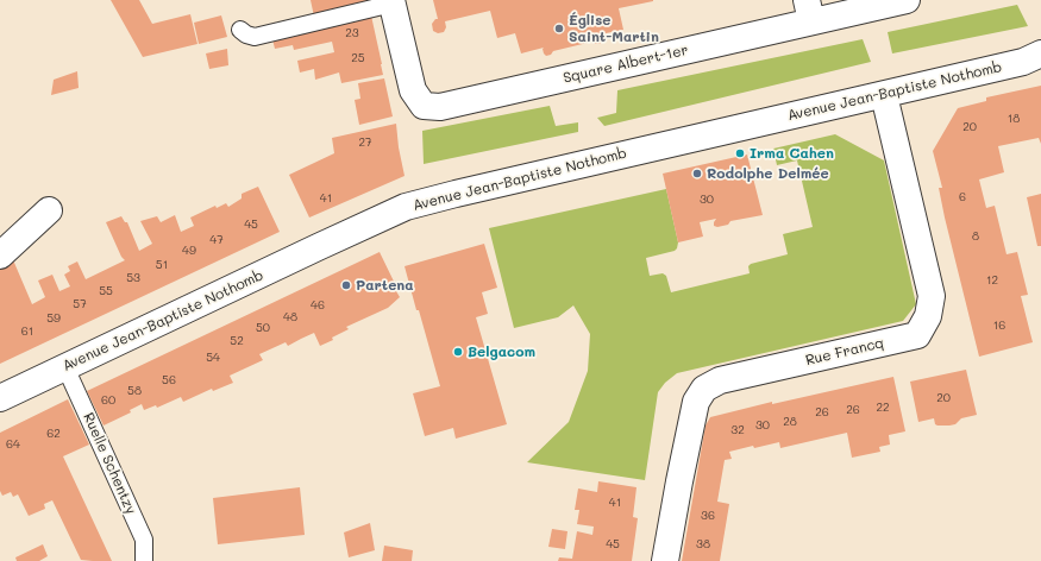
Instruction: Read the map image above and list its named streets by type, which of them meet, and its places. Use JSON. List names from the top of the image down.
{
  "streets": {
    "street": ["Square Albert-1er", "Avenue Jean-Baptiste Nothomb", "Rue Francq"],
    "lane": ["Ruelle Schentzy"]
  },
  "crossings": [
    ["Avenue Jean-Baptiste Nothomb", "Rue Francq"],
    ["Avenue Jean-Baptiste Nothomb", "Ruelle Schentzy"]
  ],
  "places": [
    "Église Saint-Martin",
    "Irma Cahen",
    "Rodolphe Delmée",
    "Partena",
    "Belgacom"
  ],
  "house_numbers": [
    "23",
    "25",
    "18",
    "20",
    "27",
    "6",
    "41",
    "30",
    "45",
    "8",
    "47",
    "49",
    "51",
    "53",
    "12",
    "55",
    "57",
    "46",
    "48",
    "59",
    "16",
    "50",
    "61",
    "52",
    "54",
    "56",
    "58",
    "20",
    "60",
    "22",
    "26",
    "26",
    "28",
    "30",
    "32",
    "62",
    "64",
    "41",
    "36",
    "45",
    "38"
  ]
}
